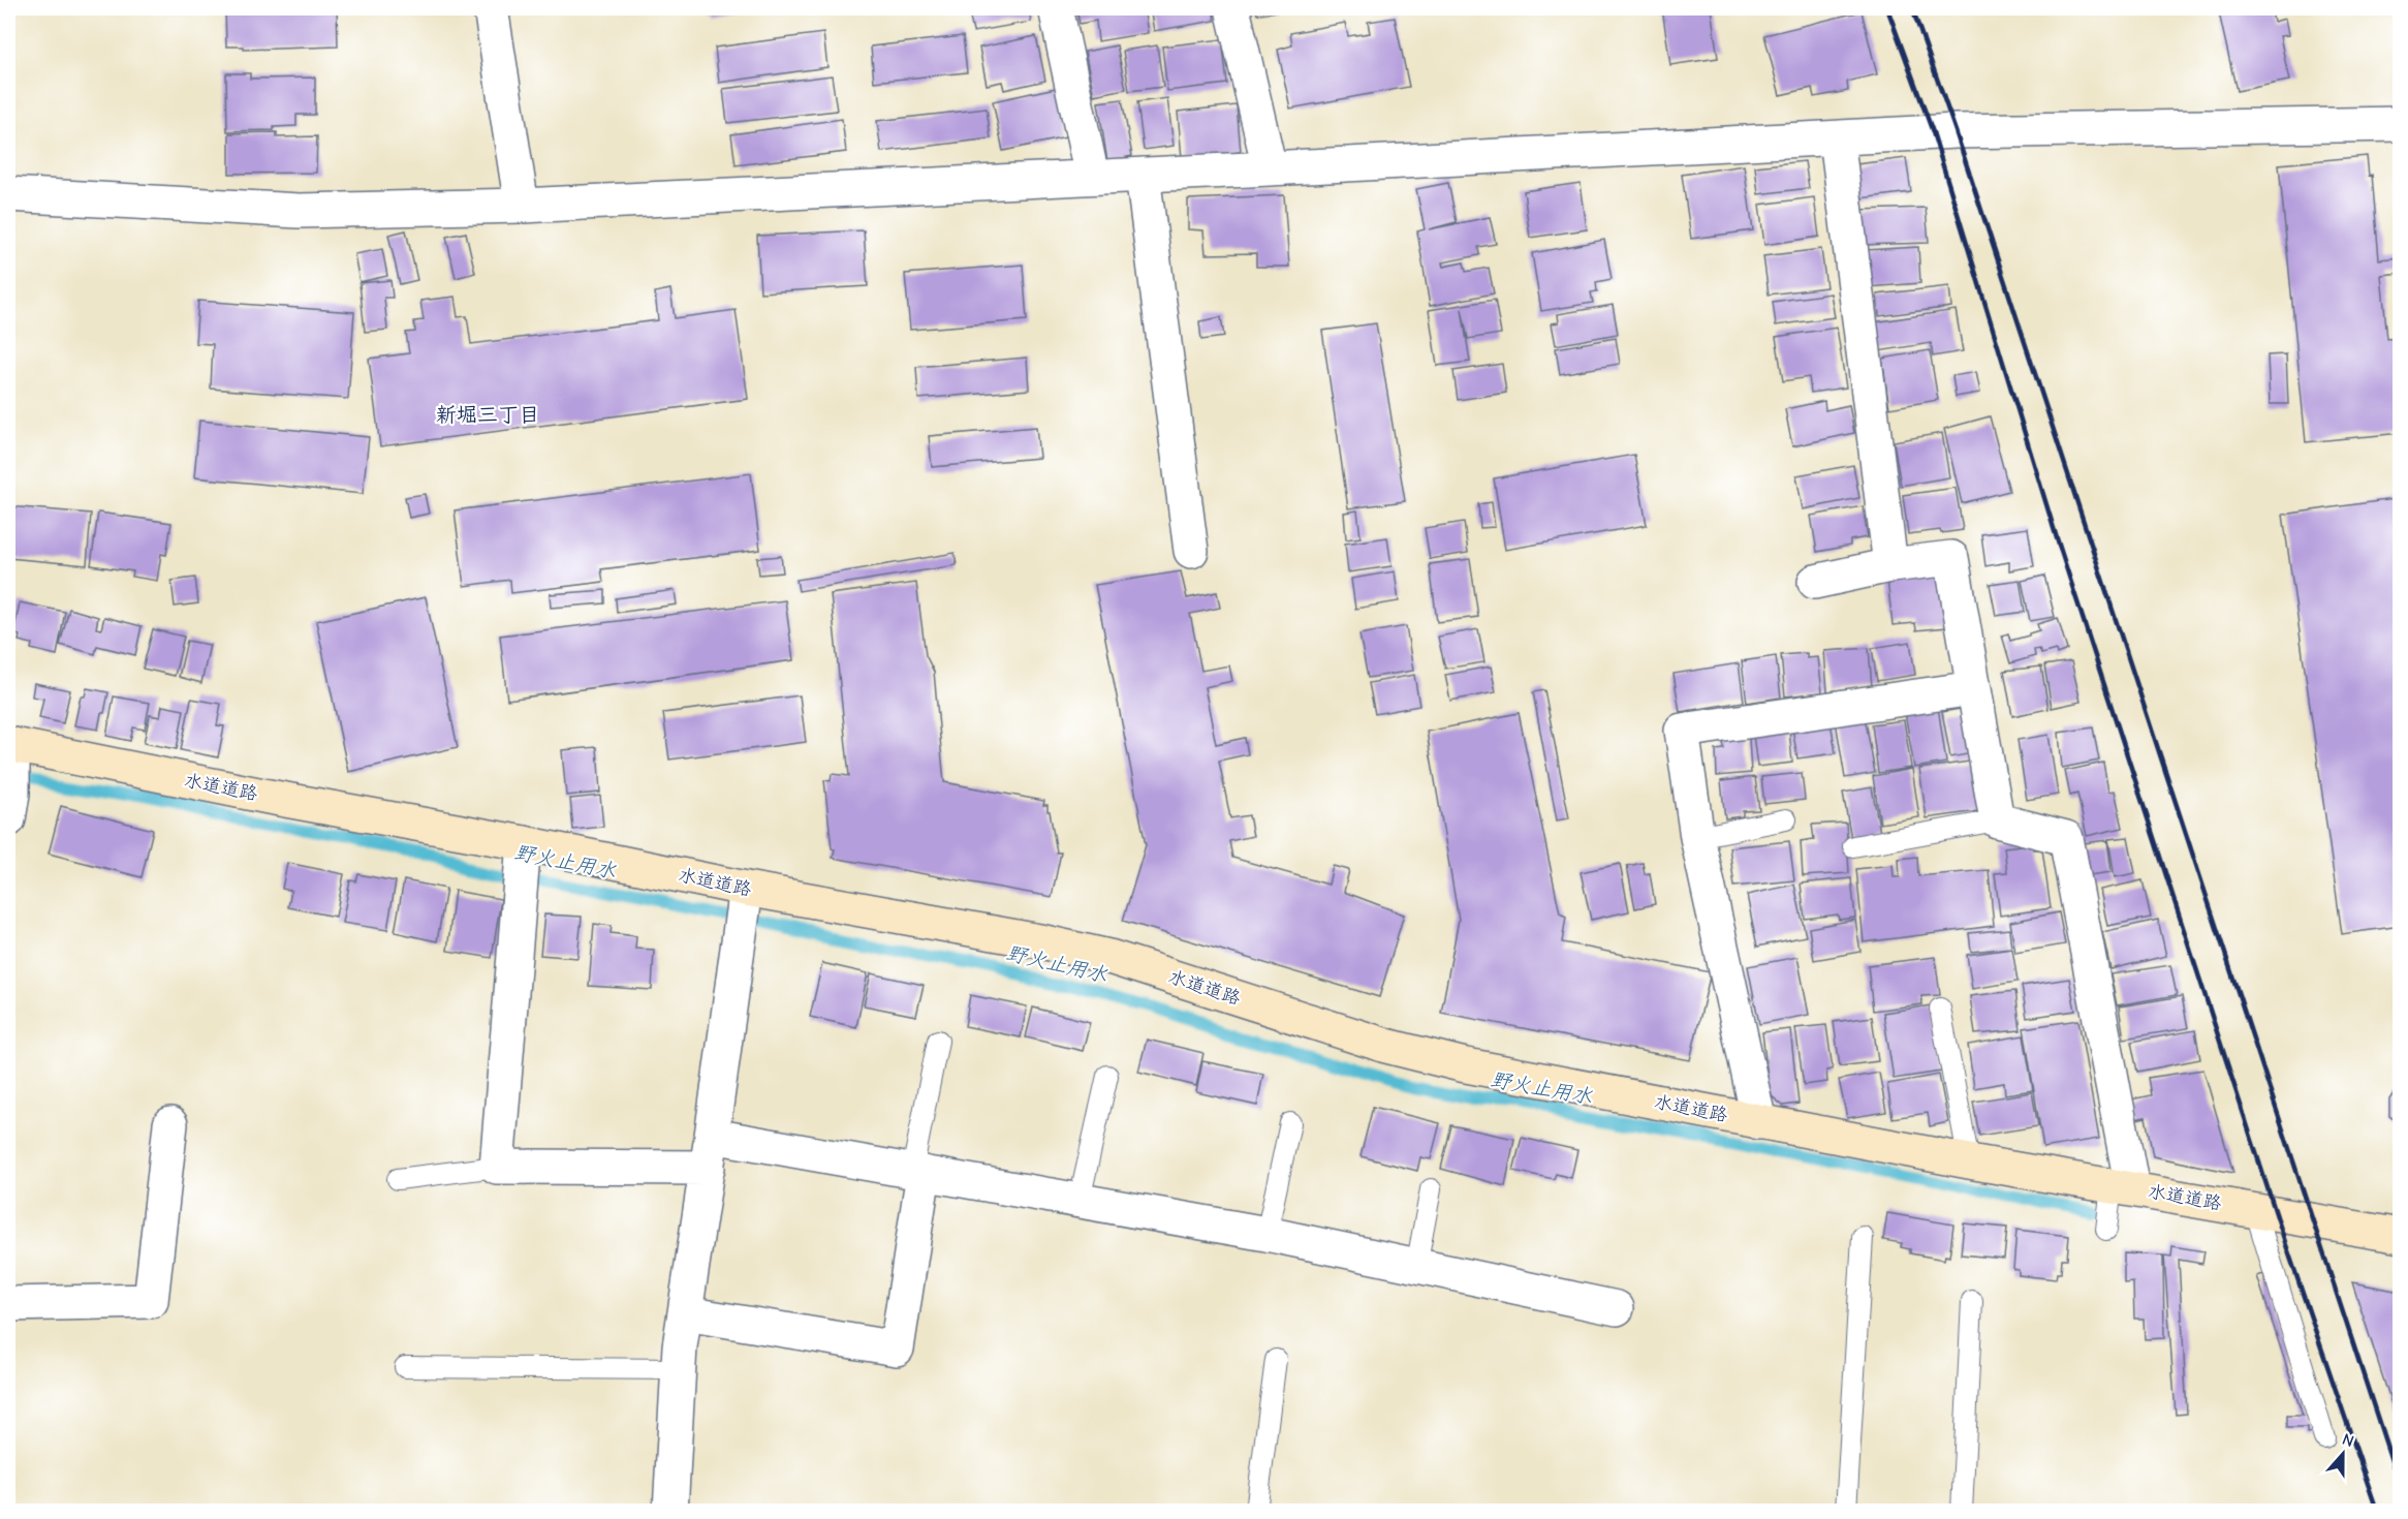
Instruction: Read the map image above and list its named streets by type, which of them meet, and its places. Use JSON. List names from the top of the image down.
{
  "streets": {
    "street": ["水道道路"]
  },
  "districts": ["新堀三丁目"],
  "water": ["野火止用水"],
  "north": "top"
}
